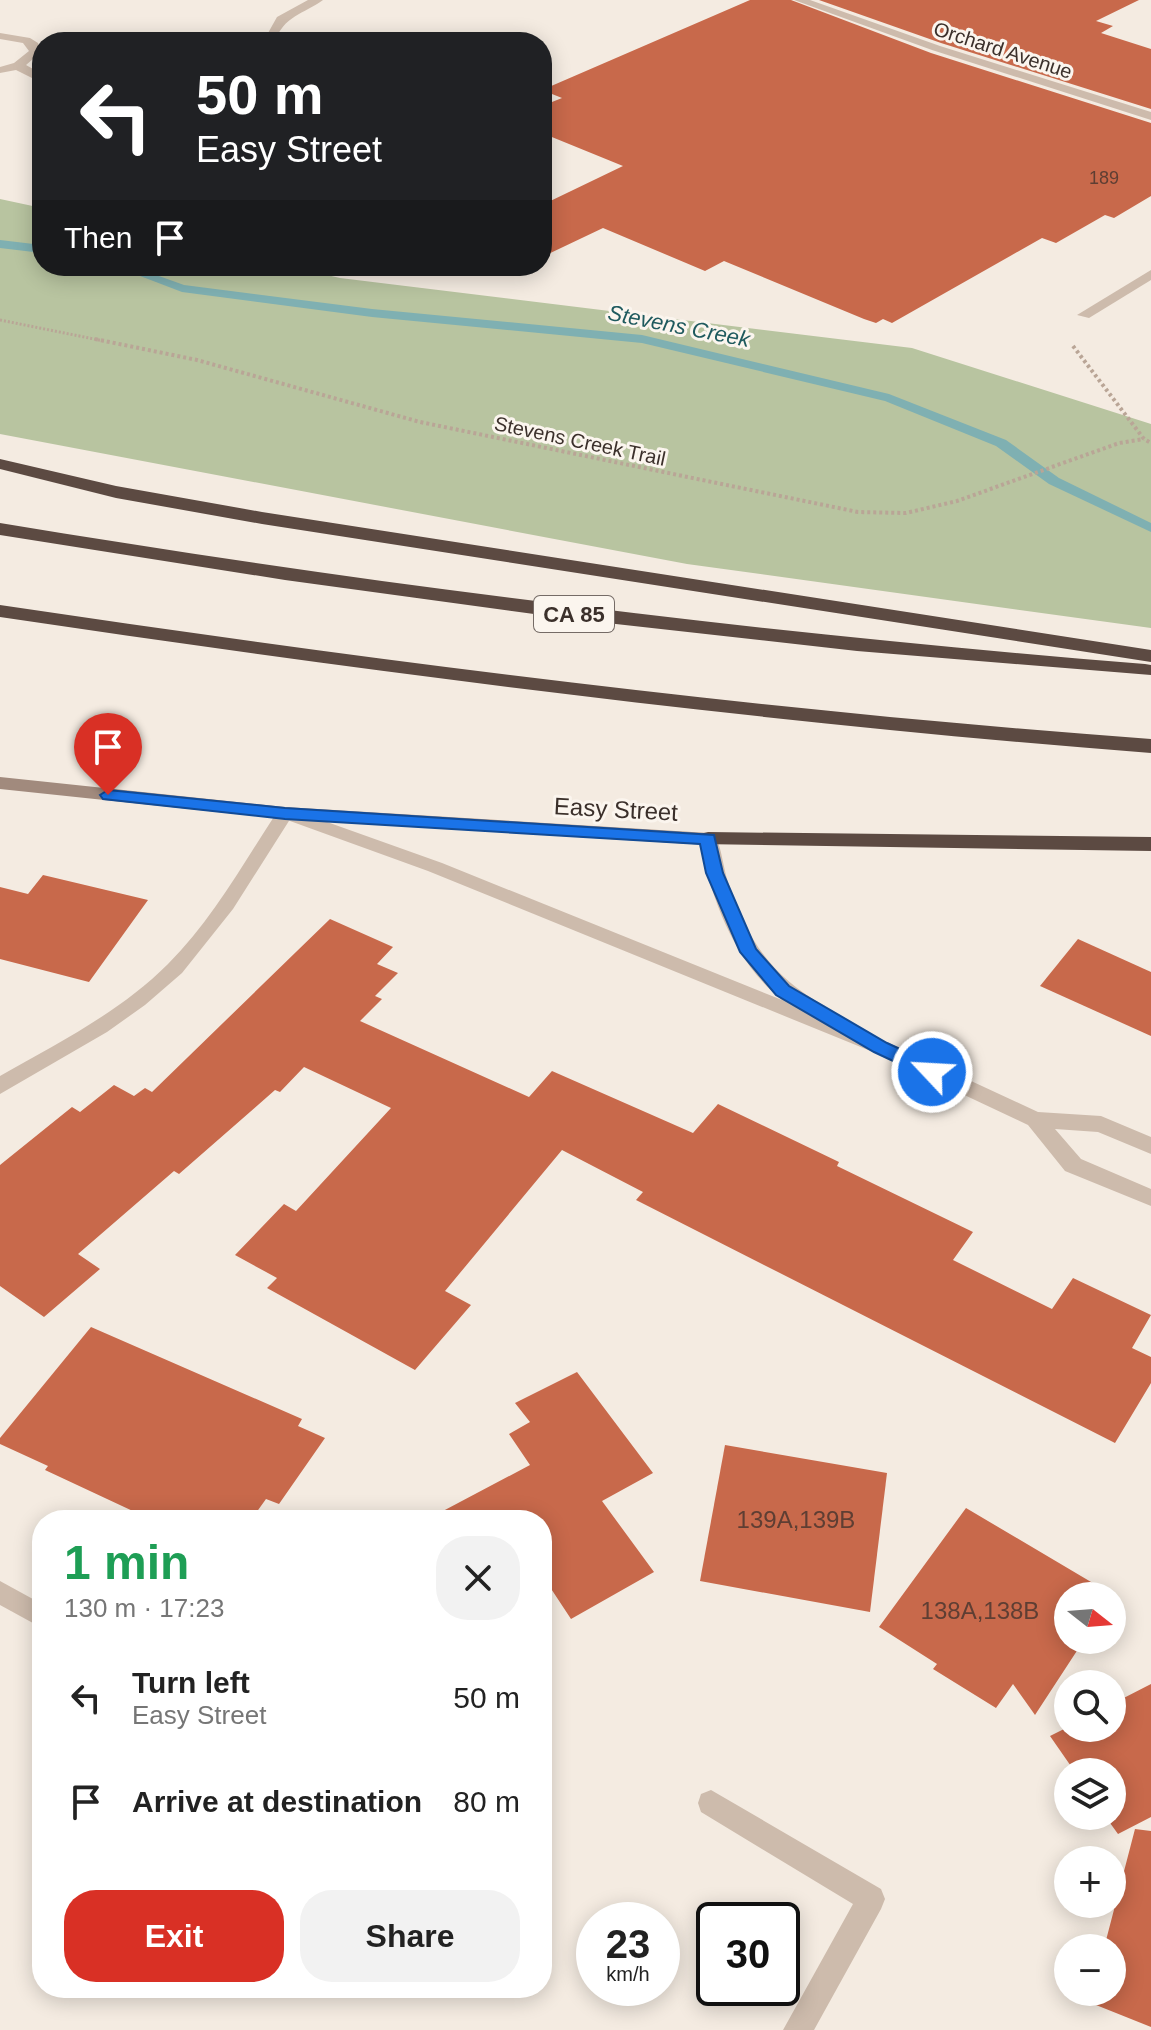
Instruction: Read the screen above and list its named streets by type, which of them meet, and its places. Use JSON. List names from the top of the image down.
{
  "streets": {
    "highway": ["CA 85"],
    "street": ["Orchard Avenue", "Easy Street"],
    "path": ["Stevens Creek Trail"]
  },
  "water": ["Stevens Creek"],
  "house_numbers": ["189", "139A,139B", "138A,138B"],
  "north": "right",
  "page": {
    "turn": ["50 m", "Easy Street"],
    "then": "Then",
    "heading": ["1 min", "130 m · 17:23"],
    "map_buttons": ["+", "−"],
    "list": [
      {
        "name": "Turn left",
        "note": "Easy Street",
        "value": "50 m"
      },
      {
        "name": "Arrive at destination",
        "value": "80 m"
      }
    ],
    "buttons": ["Exit", "Share"],
    "speed": "23 km/h",
    "limit": "30"
  }
}
